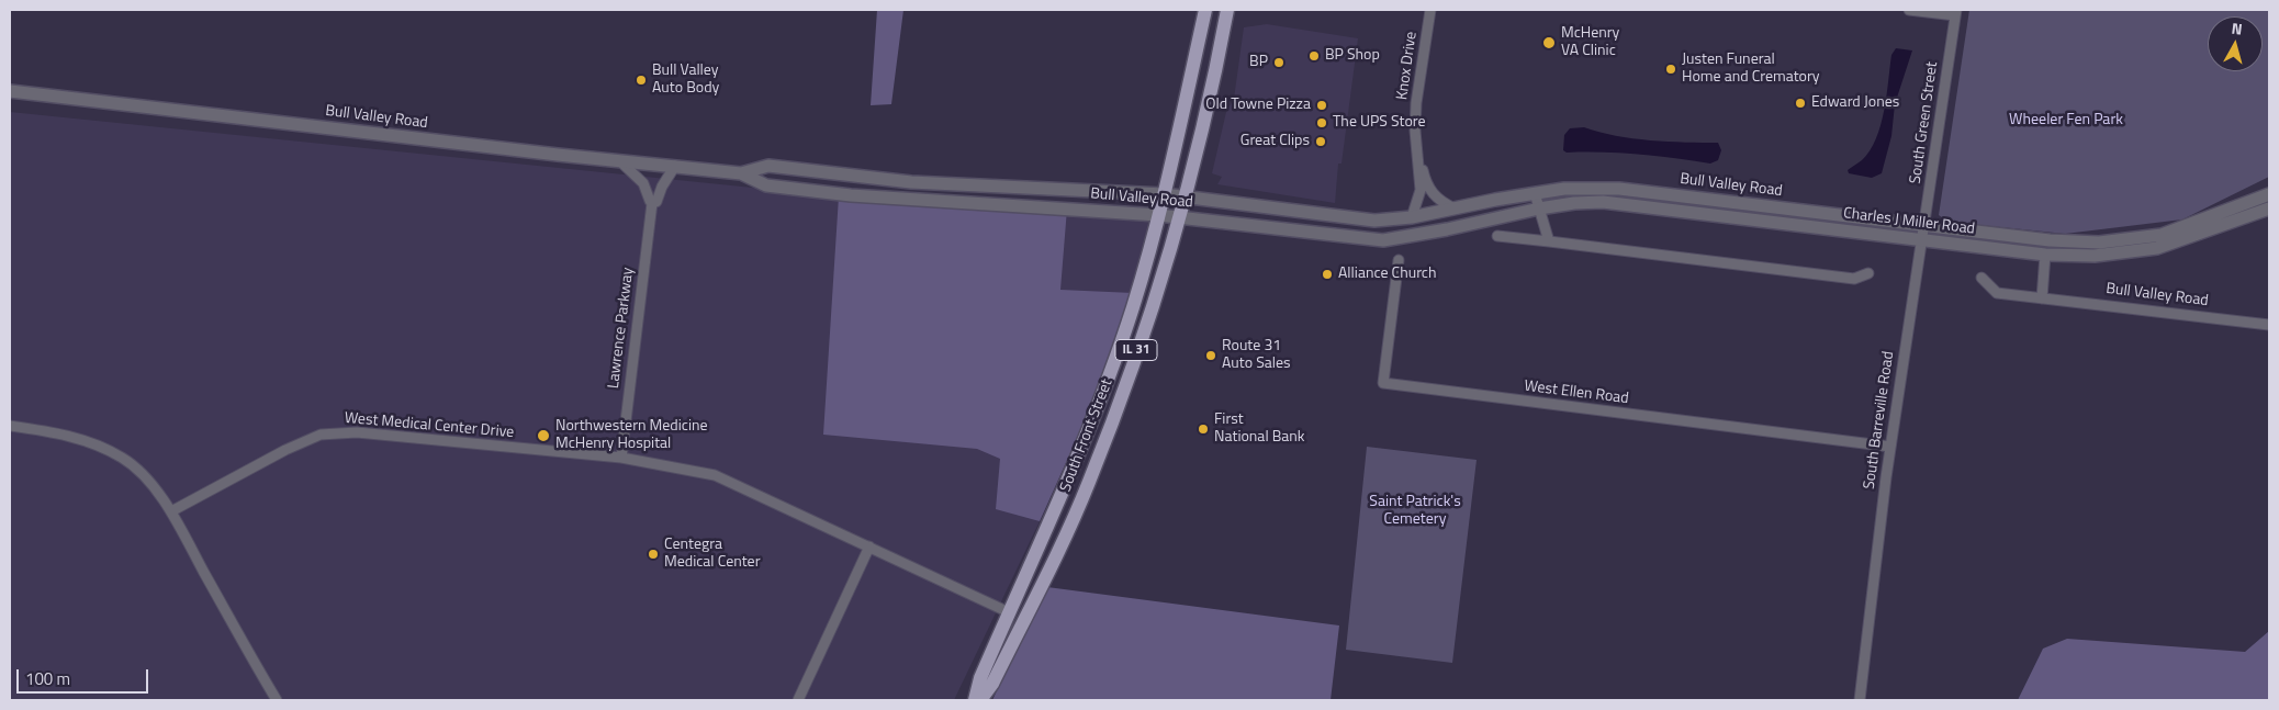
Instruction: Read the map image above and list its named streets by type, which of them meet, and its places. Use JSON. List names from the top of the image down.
{
  "streets": {
    "main road": ["IL 31", "South Front Street"],
    "street": [
      "Knox Drive",
      "Bull Valley Road",
      "South Green Street",
      "Charles J Miller Road",
      "Lawrence Parkway",
      "West Ellen Road",
      "South Barreville Road",
      "West Medical Center Drive"
    ]
  },
  "crossings": [
    ["Knox Drive", "Bull Valley Road"],
    ["Bull Valley Road", "South Green Street"],
    ["Bull Valley Road", "Charles J Miller Road"],
    ["Bull Valley Road", "Lawrence Parkway"],
    ["Bull Valley Road", "South Front Street"],
    ["South Green Street", "Charles J Miller Road"],
    ["South Green Street", "South Barreville Road"],
    ["Charles J Miller Road", "South Barreville Road"],
    ["Lawrence Parkway", "West Medical Center Drive"],
    ["West Ellen Road", "South Barreville Road"],
    ["West Medical Center Drive", "South Front Street"]
  ],
  "parks": ["Wheeler Fen Park", "Saint Patrick's Cemetery"],
  "places": [
    "McHenry VA Clinic",
    "BP Shop",
    "BP",
    "Justen Funeral Home and Crematory",
    "Bull Valley Auto Body",
    "Edward Jones",
    "Old Towne Pizza",
    "The UPS Store",
    "Great Clips",
    "Alliance Church",
    "Route 31 Auto Sales",
    "First National Bank",
    "Northwestern Medicine McHenry Hospital",
    "Centegra Medical Center"
  ],
  "scale_bar": "100 m",
  "north": "top"
}
